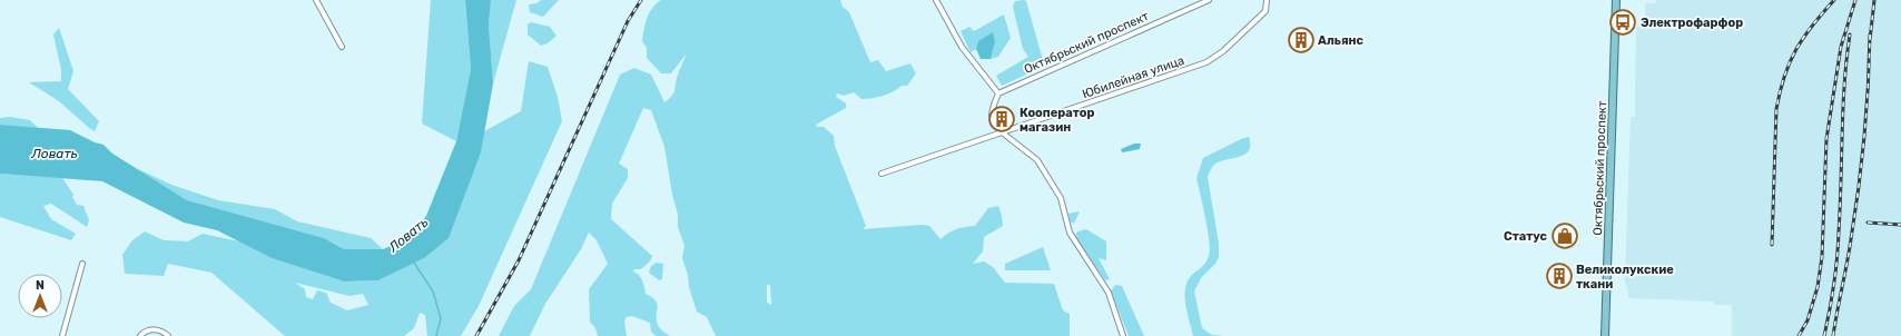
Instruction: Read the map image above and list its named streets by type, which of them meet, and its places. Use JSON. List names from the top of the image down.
{
  "streets": {
    "main road": ["Октябрьский проспект"],
    "street": ["Юбилейная улица"]
  },
  "water": ["Ловать"],
  "places": {
    "bus stop": ["Электрофарфор"],
    "building": ["Альянс", "Кооператор магазин", "Великолукские ткани"],
    "shop": ["Статус"]
  },
  "north": "top"
}
